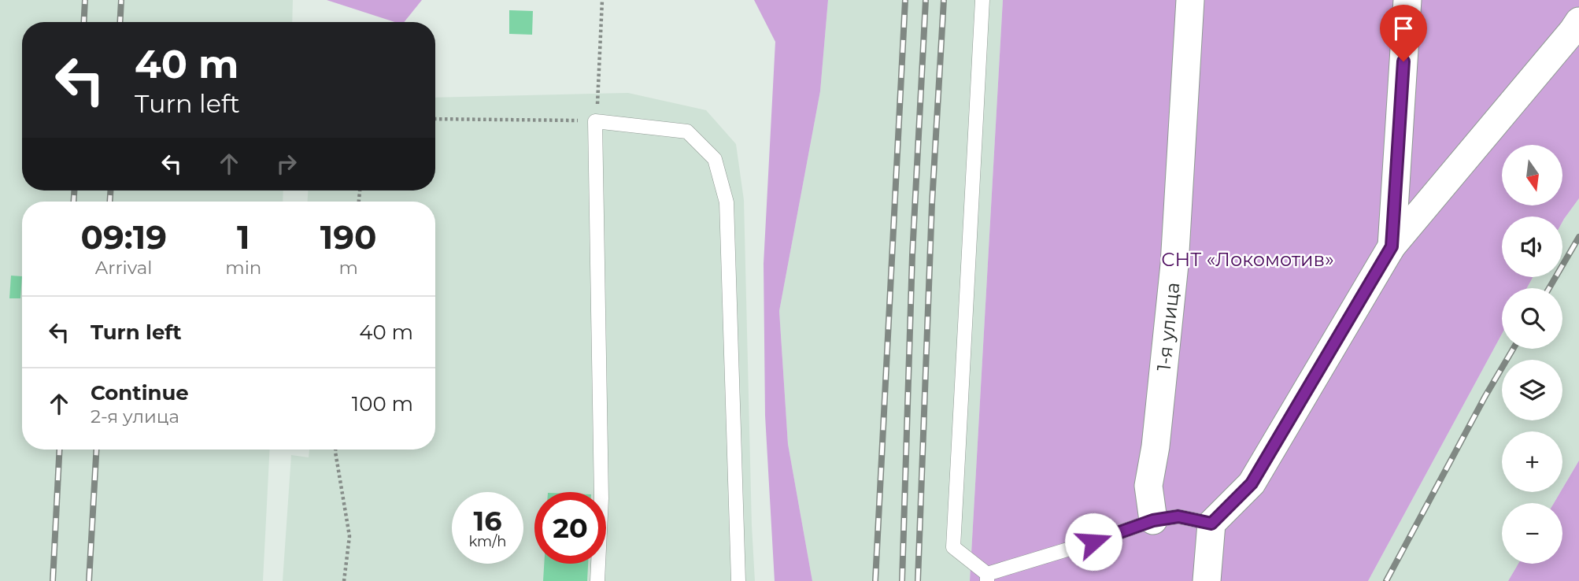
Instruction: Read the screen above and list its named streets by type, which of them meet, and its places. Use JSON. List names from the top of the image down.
{
  "streets": {
    "street": ["1-я улица"]
  },
  "parks": ["СНТ «Локомотив»"],
  "north": "bottom",
  "page": {
    "turn": ["40 m", "Turn left"],
    "map_buttons": ["+", "−"],
    "eta": [
      "09:19",
      "Arrival",
      "1",
      "min",
      "190",
      "m"
    ],
    "list": [
      {
        "name": "Turn left",
        "value": "40 m"
      },
      {
        "name": "Continue",
        "note": "2-я улица",
        "value": "100 m"
      }
    ],
    "speed": "16 km/h",
    "limit": "20"
  }
}
